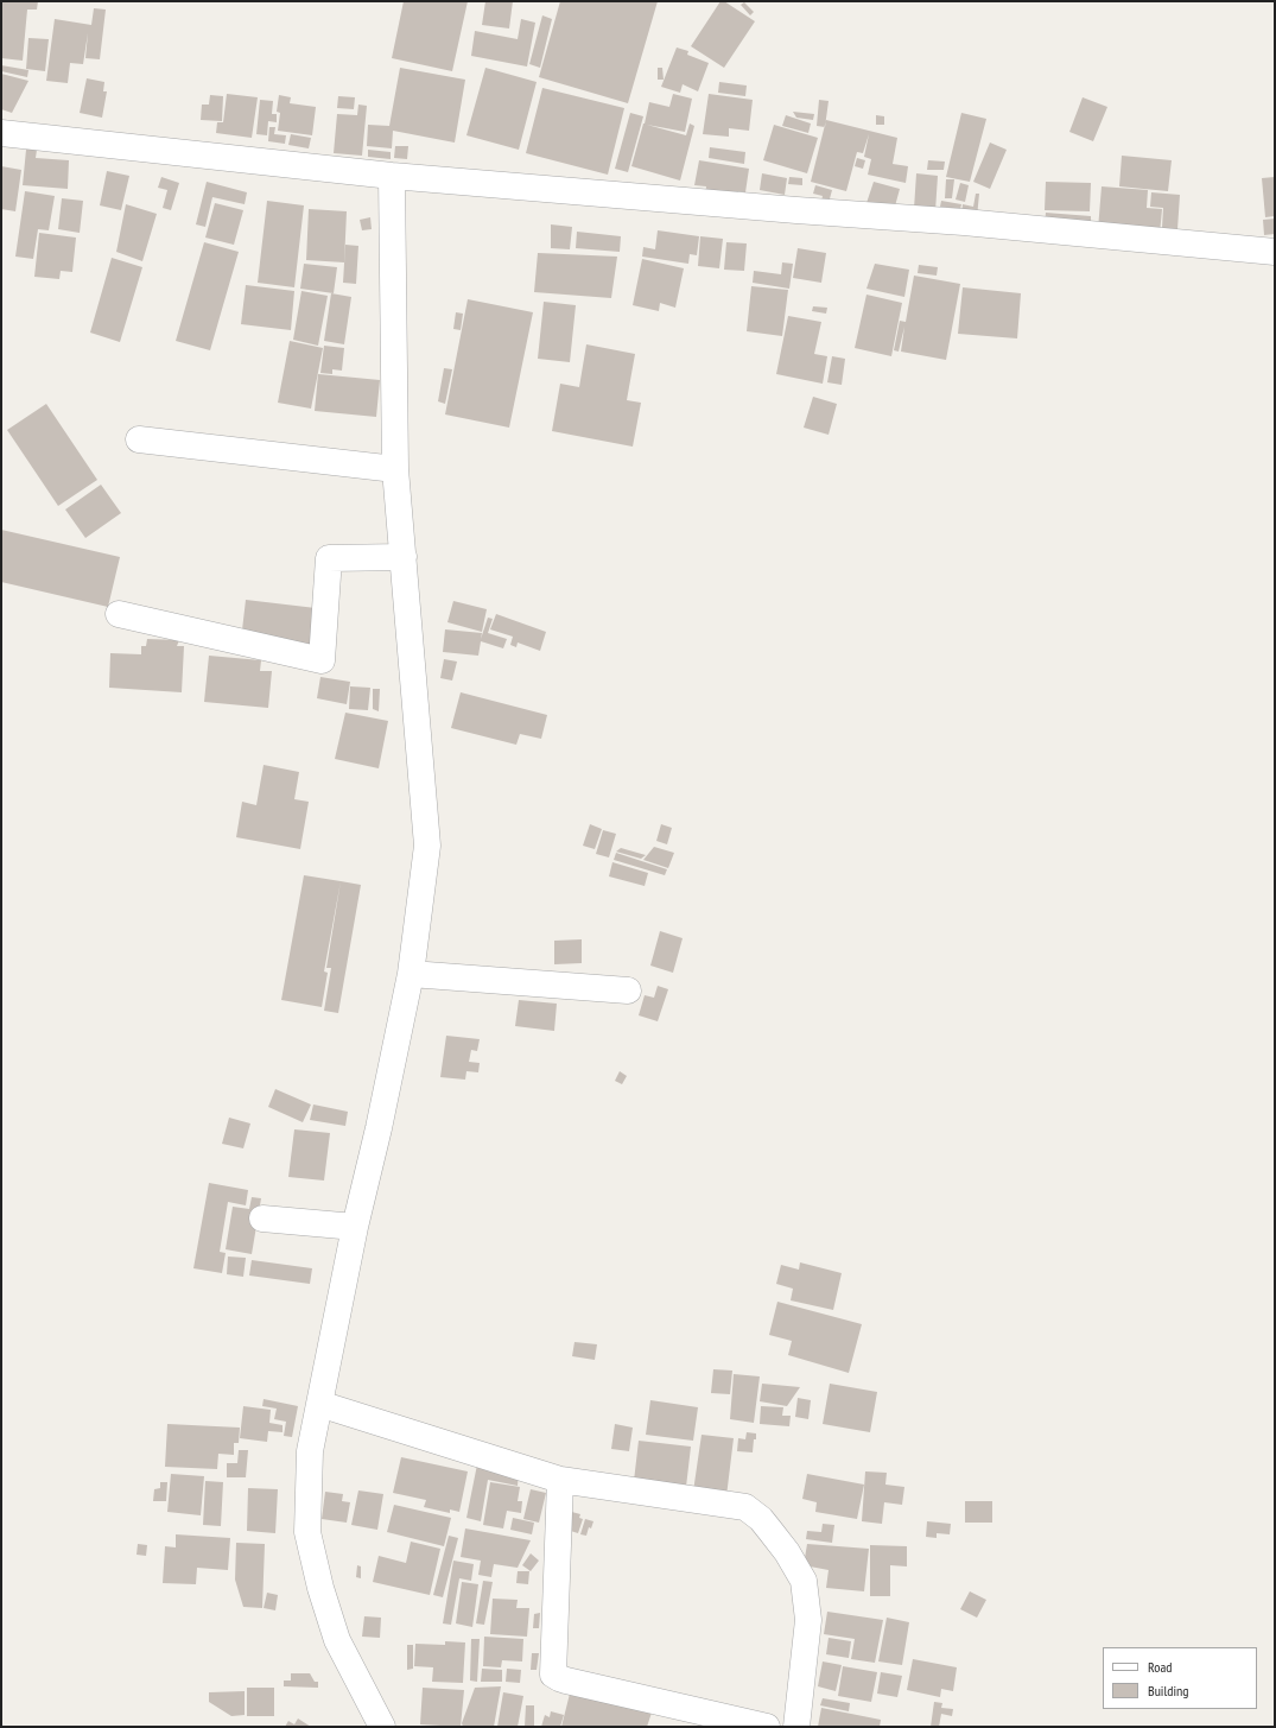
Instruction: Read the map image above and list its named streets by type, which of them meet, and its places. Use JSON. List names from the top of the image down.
{
  "legend": ["Road", "Building"]
}
